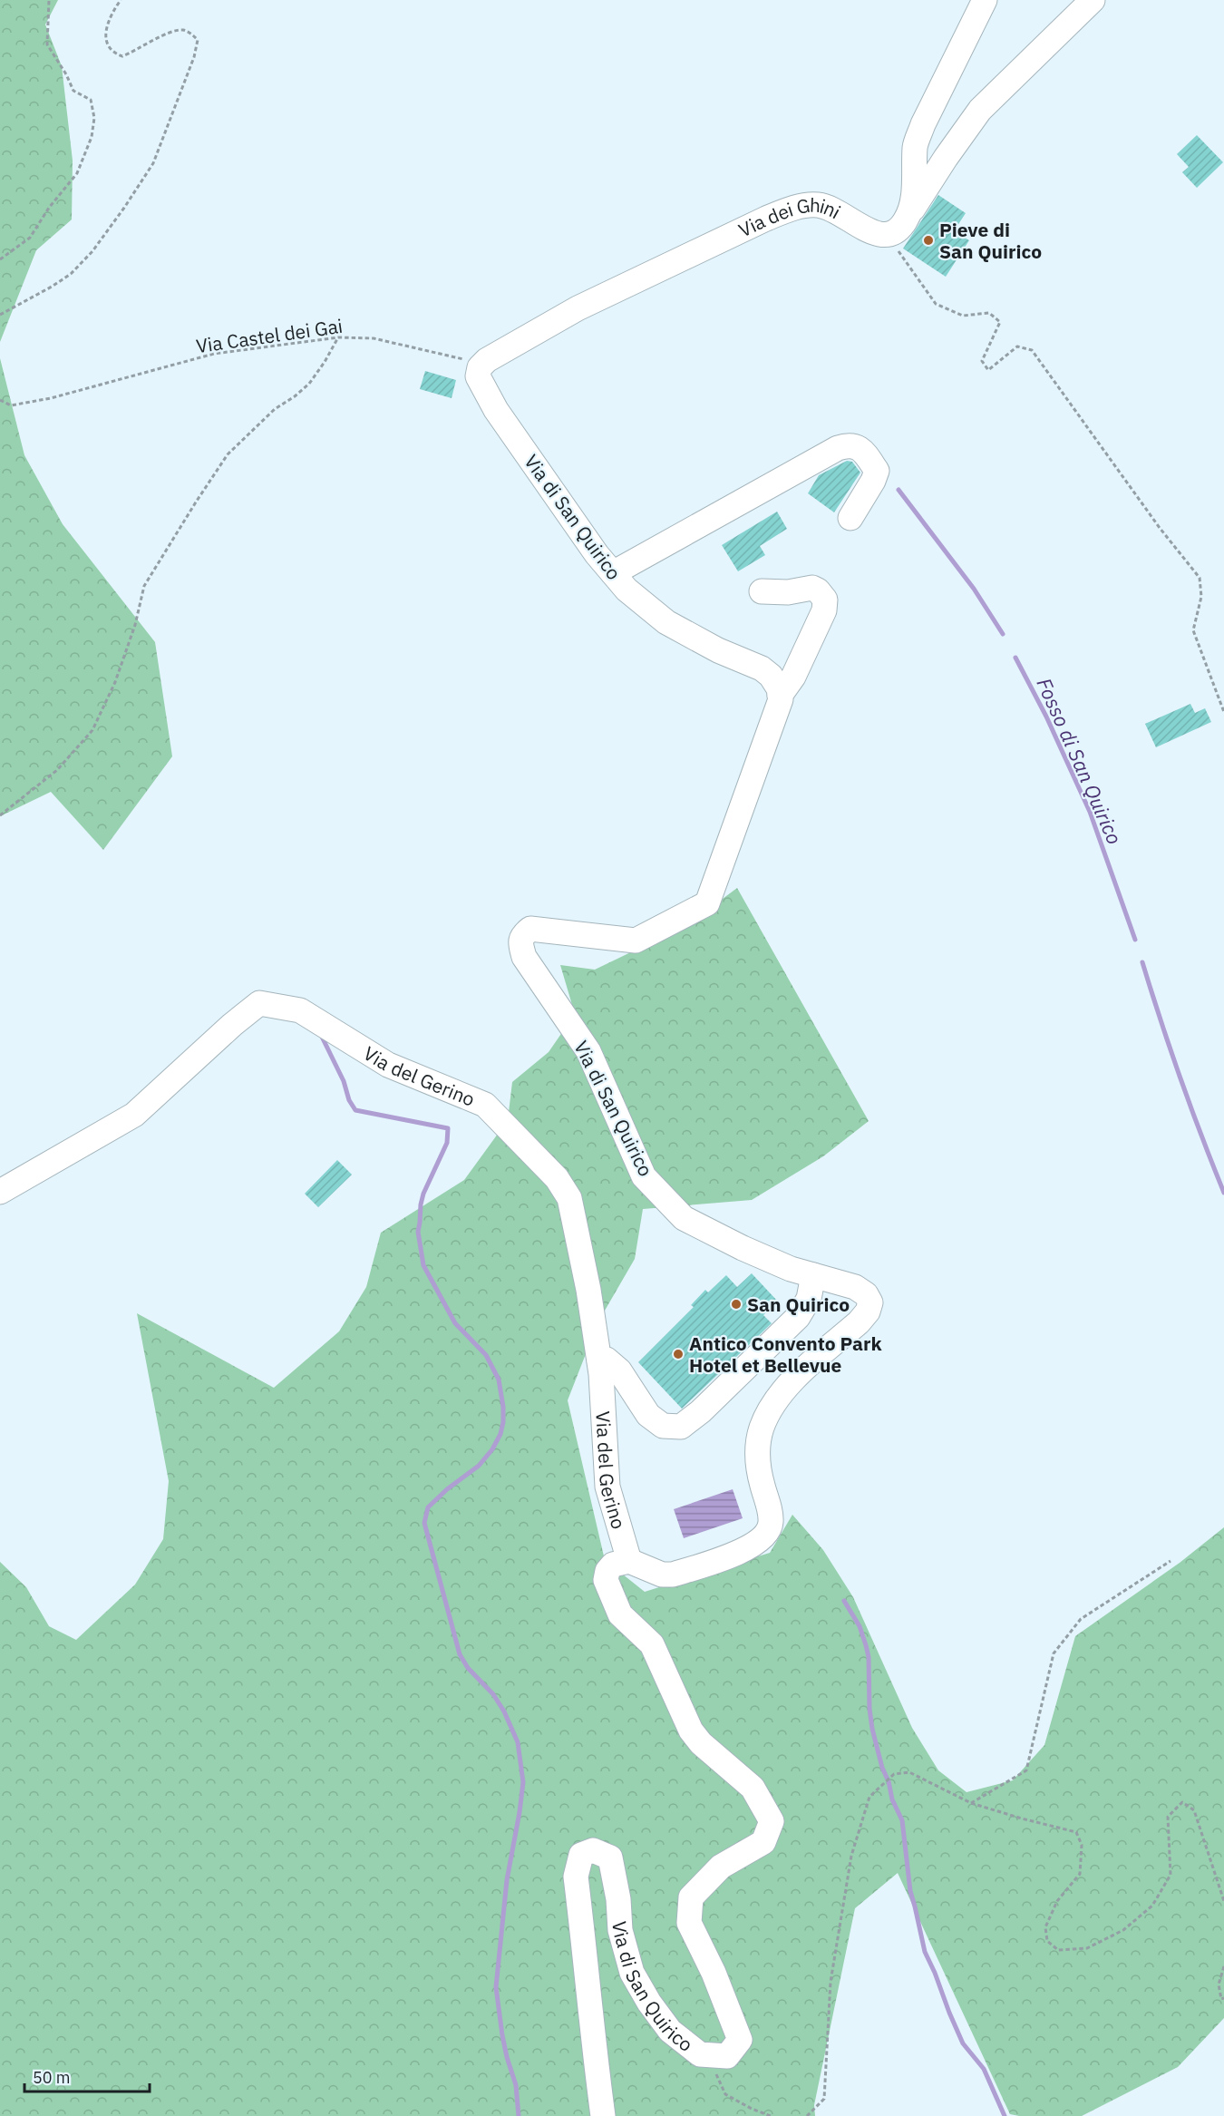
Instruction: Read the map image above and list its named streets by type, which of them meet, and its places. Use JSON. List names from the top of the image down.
{
  "streets": {
    "street": ["Via dei Ghini", "Via di San Quirico", "Via del Gerino"],
    "path": ["Via Castel dei Gai"]
  },
  "crossings": [
    ["Via dei Ghini", "Via Castel dei Gai"],
    ["Via dei Ghini", "Via di San Quirico"],
    ["Via Castel dei Gai", "Via di San Quirico"],
    ["Via di San Quirico", "Via del Gerino"]
  ],
  "water": ["Fosso di San Quirico"],
  "places": ["Pieve di San Quirico", "San Quirico", "Antico Convento Park Hotel et Bellevue"],
  "scale_bar": "50 m"
}
